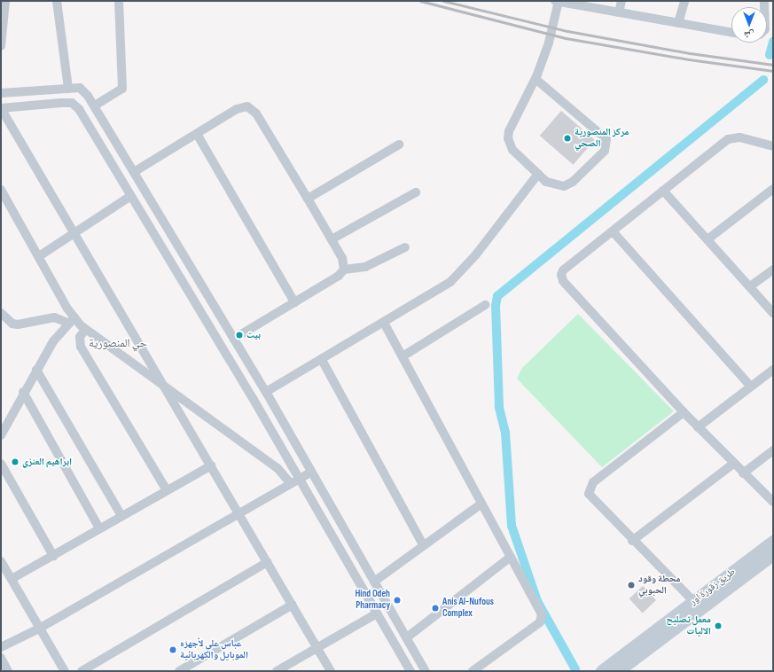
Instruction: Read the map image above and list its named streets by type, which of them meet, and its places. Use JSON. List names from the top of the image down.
{
  "streets": {
    "main road": ["طريق زقورة اور"]
  },
  "districts": ["حي المنصورية"],
  "places": [
    "مركز المنصورية الصحي",
    "بيت",
    "ابراهيم العنزي",
    "محطة وقود الحبوبي",
    "Hind Odeh Pharmacy",
    "Anis Al-Nufous Complex",
    "معمل تصليح الاليات",
    "عباس علي لأجهزه الموبايل والكهربائية"
  ],
  "north": "bottom"
}
